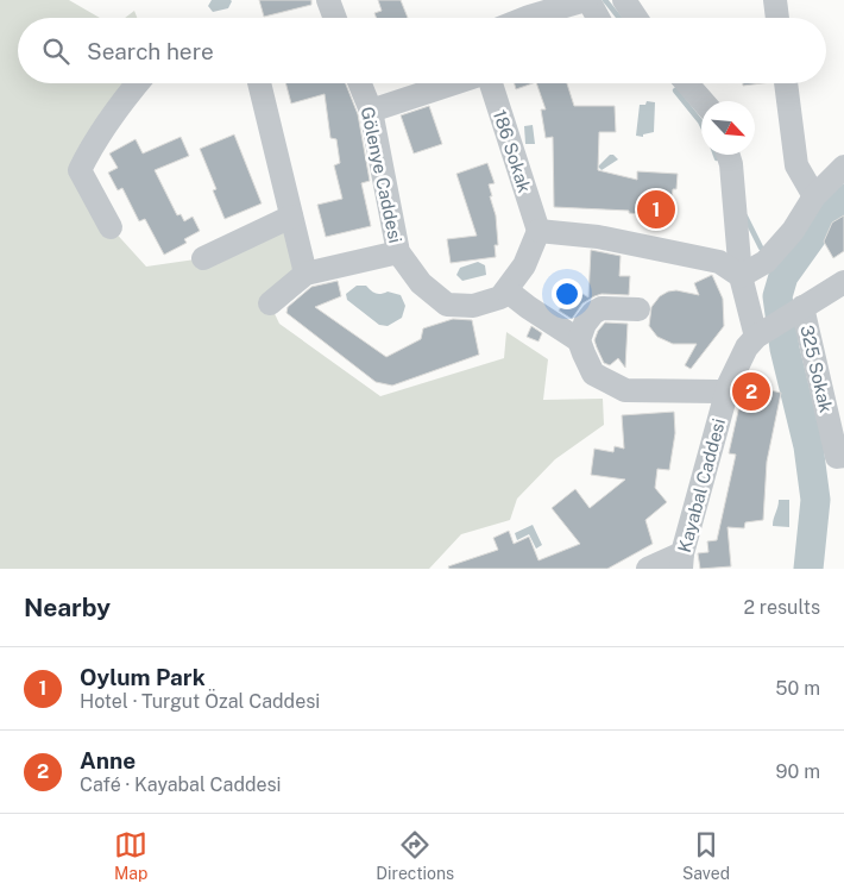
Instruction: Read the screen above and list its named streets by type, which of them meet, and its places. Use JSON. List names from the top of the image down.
{
  "streets": {
    "street": [
      "186 Sokak",
      "Gölenye Caddesi",
      "325 Sokak",
      "Kayabal Caddesi"
    ]
  },
  "crossings": [
    ["186 Sokak", "Gölenye Caddesi"],
    ["325 Sokak", "Kayabal Caddesi"]
  ],
  "north": "bottom right",
  "page": {
    "search": "Search here",
    "pins": ["1", "2"],
    "heading": ["Nearby", "2 results"],
    "list": [
      {
        "mark": "1",
        "name": "Oylum Park",
        "note": "Hotel · Turgut Özal Caddesi",
        "value": "50 m"
      },
      {
        "mark": "2",
        "name": "Anne",
        "note": "Café · Kayabal Caddesi",
        "value": "90 m"
      }
    ],
    "nav": ["Map", "Directions", "Saved"]
  }
}
